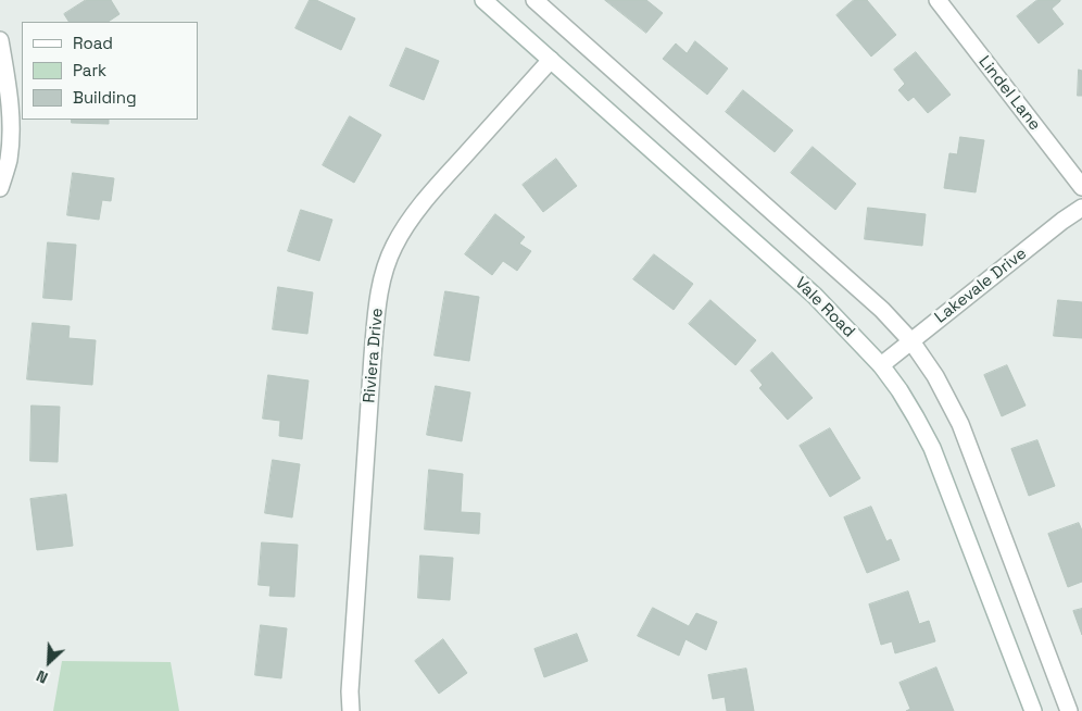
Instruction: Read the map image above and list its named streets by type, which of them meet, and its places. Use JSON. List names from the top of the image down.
{
  "streets": {
    "street": [
      "Lindel Lane",
      "Lakevale Drive",
      "Vale Road",
      "Riviera Drive"
    ]
  },
  "crossings": [
    ["Lakevale Drive", "Vale Road"],
    ["Vale Road", "Riviera Drive"]
  ],
  "legend": ["Road", "Park", "Building"],
  "north": "bottom left"
}
